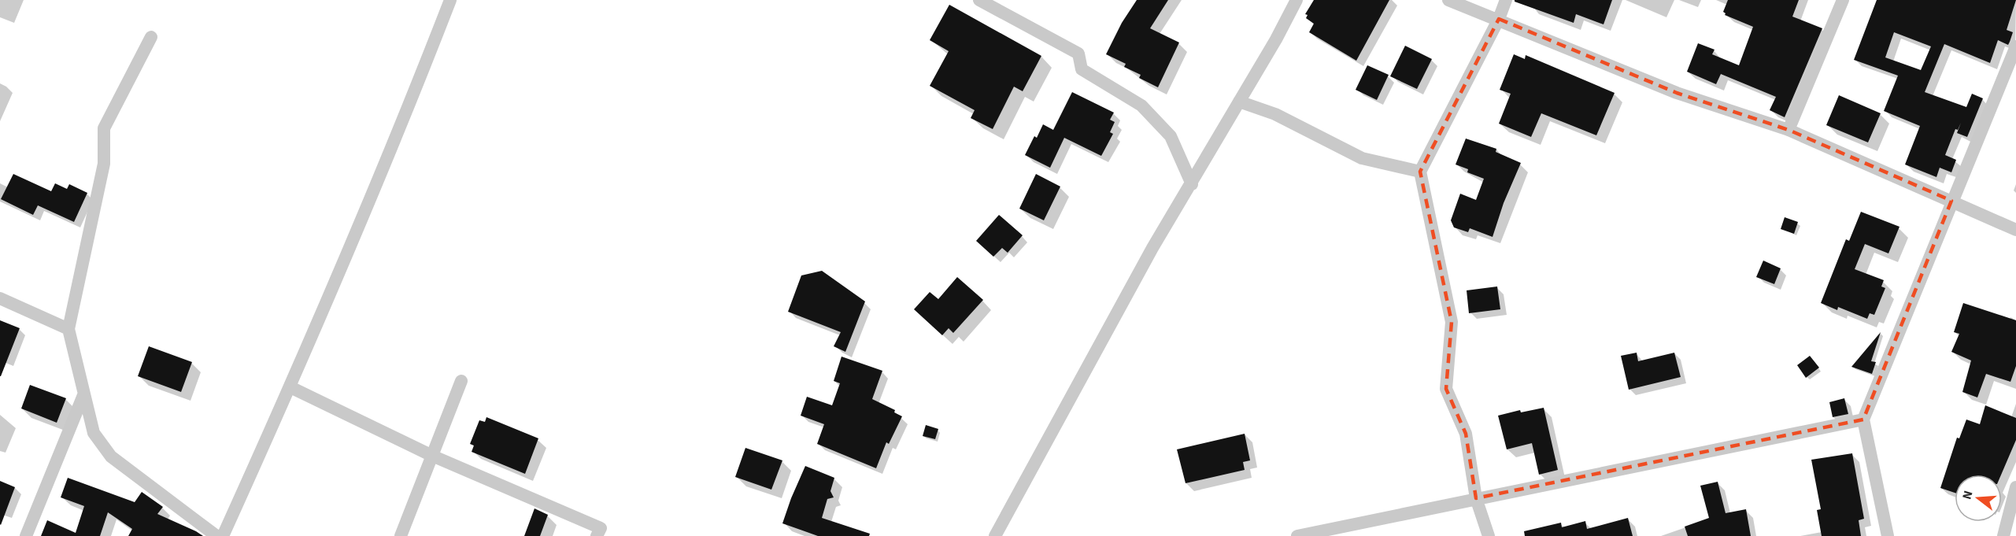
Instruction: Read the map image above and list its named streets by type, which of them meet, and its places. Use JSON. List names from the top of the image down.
{
  "north": "left"
}
